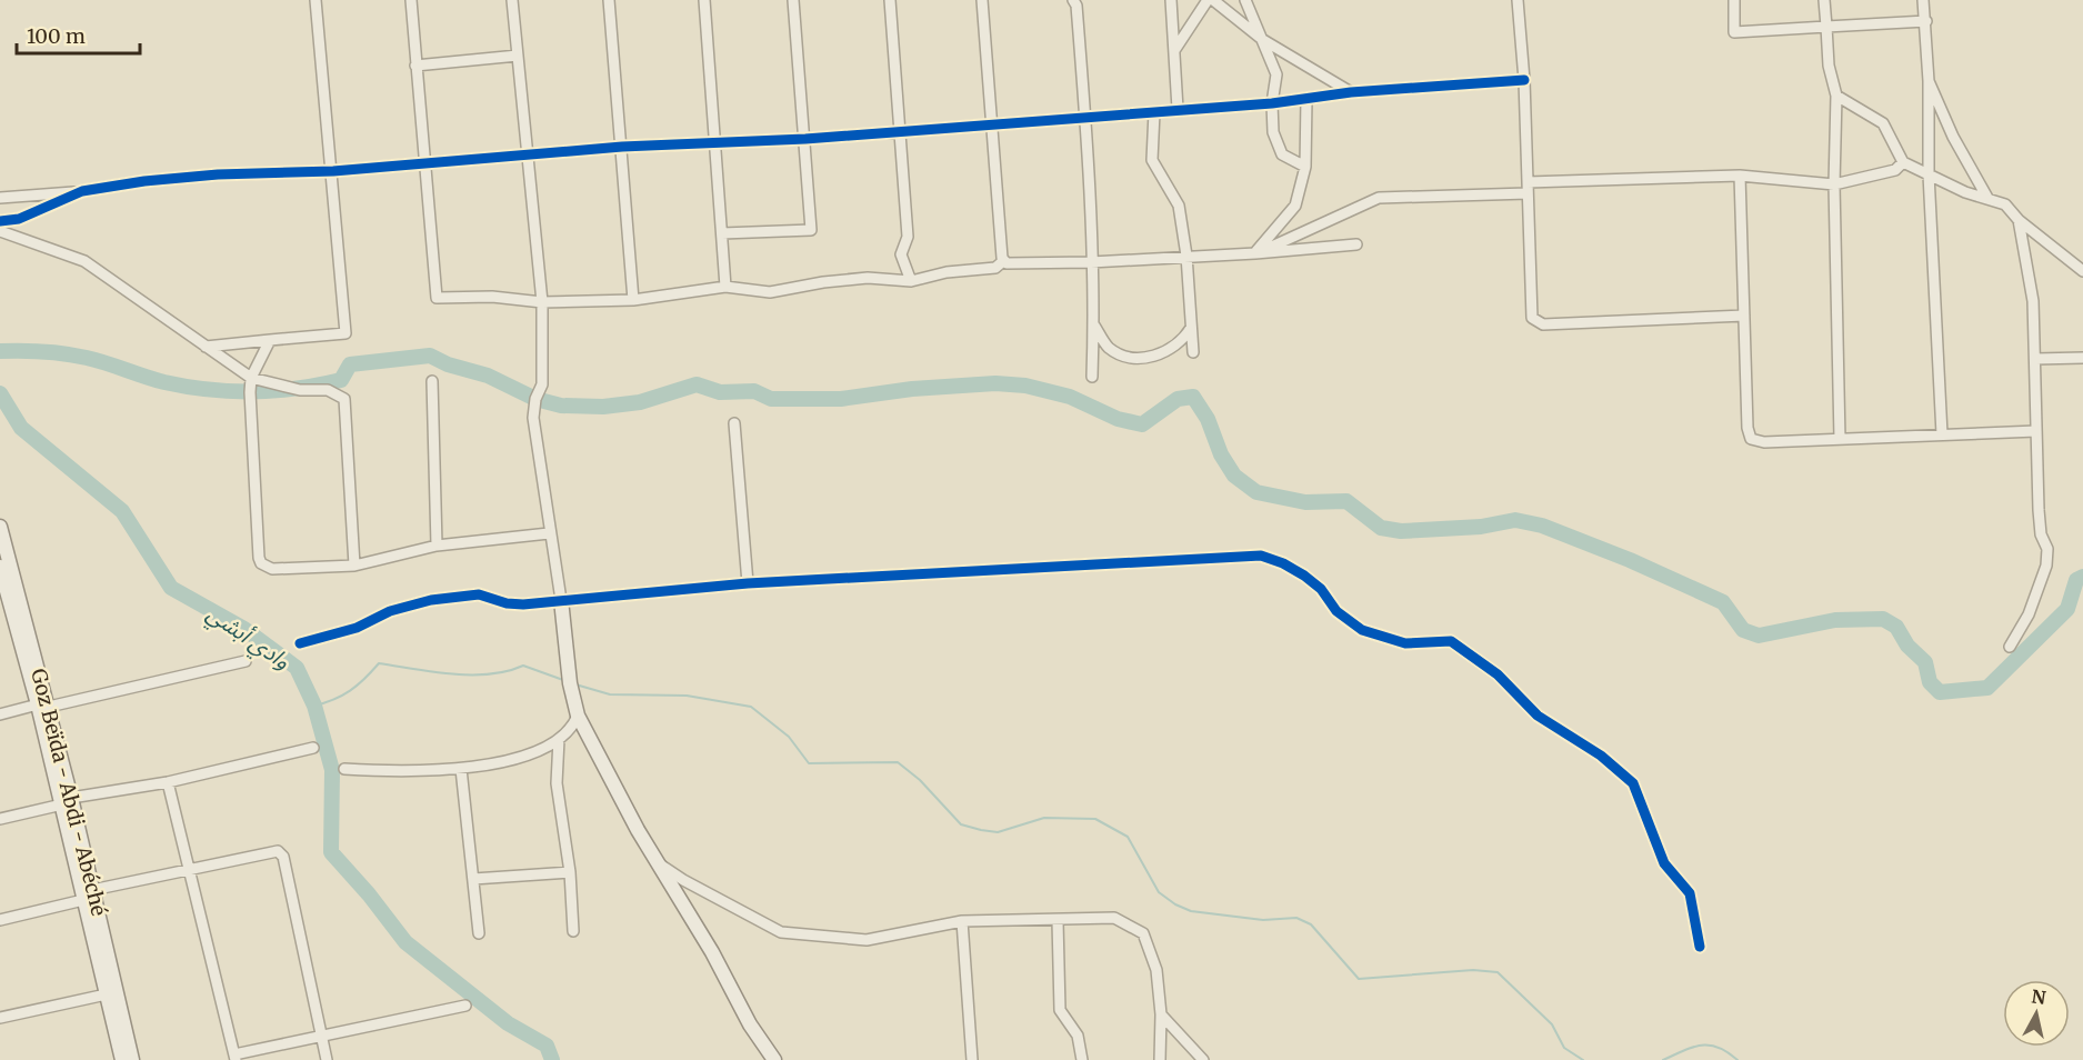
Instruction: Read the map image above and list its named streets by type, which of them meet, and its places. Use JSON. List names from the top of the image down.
{
  "streets": {
    "main road": ["Goz Beïda - Abdi - Abéché"]
  },
  "water": ["وادي أبشي"],
  "scale_bar": "100 m",
  "north": "top"
}
